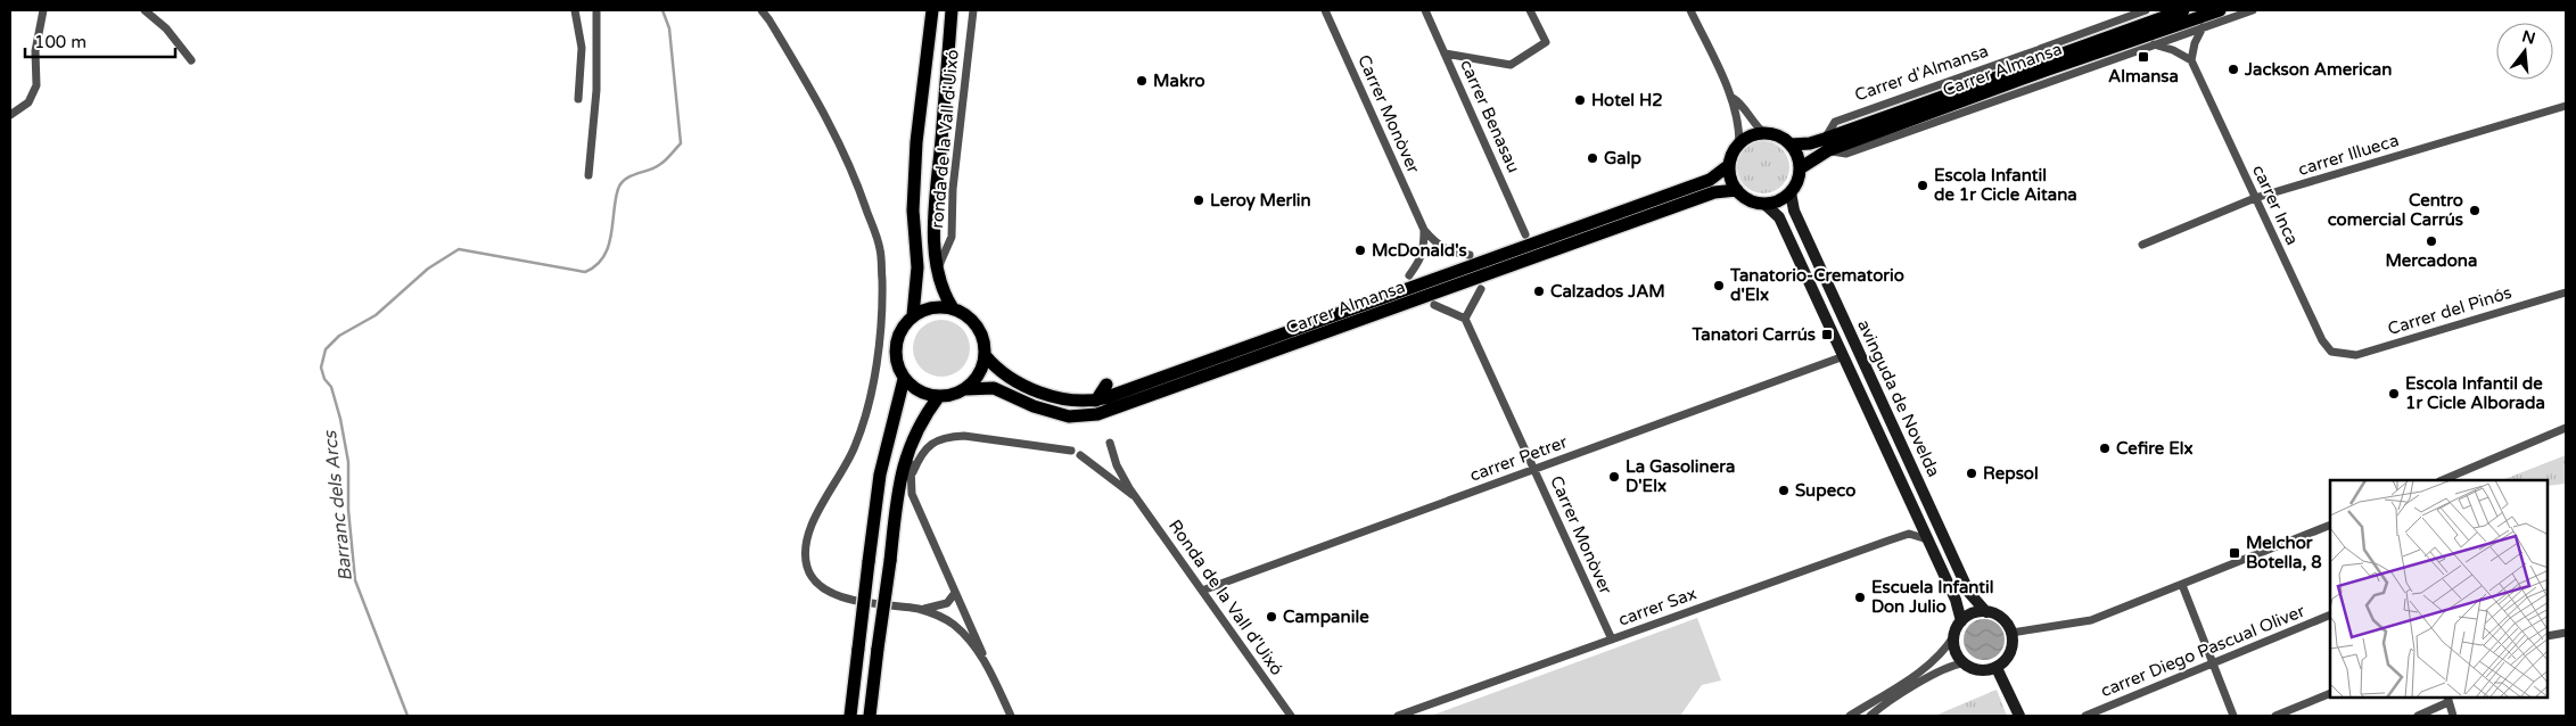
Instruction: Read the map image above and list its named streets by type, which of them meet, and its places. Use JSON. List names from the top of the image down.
{
  "streets": {
    "main road": ["Carrer Almansa", "Carrer d'Almansa", "avinguda de Novelda"],
    "street": [
      "Carrer Monòver",
      "carrer Benasau",
      "ronda de la Vall d'Uixó",
      "carrer Illueca",
      "carrer Inca",
      "Carrer del Pinós",
      "carrer Petrer",
      "Ronda de la Vall d'Uixó",
      "carrer Sax",
      "carrer Diego Pascual Oliver"
    ]
  },
  "crossings": [
    ["Carrer Almansa", "Carrer d'Almansa"],
    ["Carrer Almansa", "avinguda de Novelda"],
    ["Carrer d'Almansa", "avinguda de Novelda"],
    ["Carrer Monòver", "carrer Petrer"],
    ["Carrer Monòver", "carrer Sax"],
    ["carrer Illueca", "carrer Inca"],
    ["carrer Inca", "Carrer del Pinós"],
    ["avinguda de Novelda", "carrer Petrer"],
    ["avinguda de Novelda", "carrer Sax"],
    ["carrer Petrer", "Ronda de la Vall d'Uixó"]
  ],
  "water": ["Barranc dels Arcs"],
  "places": {
    "transit": ["Almansa", "Tanatori Carrús", "Melchor Botella, 8"],
    "other": [
      "Jackson American",
      "Makro",
      "Hotel H2",
      "Galp",
      "Escola Infantil de 1r Cicle Aitana",
      "Leroy Merlin",
      "Centro comercial Carrús",
      "Mercadona",
      "McDonald's",
      "Tanatorio-Crematorio d'Elx",
      "Calzados JAM",
      "Escola Infantil de 1r Cicle Alborada",
      "Cefire Elx",
      "Repsol",
      "La Gasolinera D'Elx",
      "Supeco",
      "Escuela Infantil Don Julio",
      "Campanile"
    ]
  },
  "scale_bar": "100 m",
  "north": "top"
}
